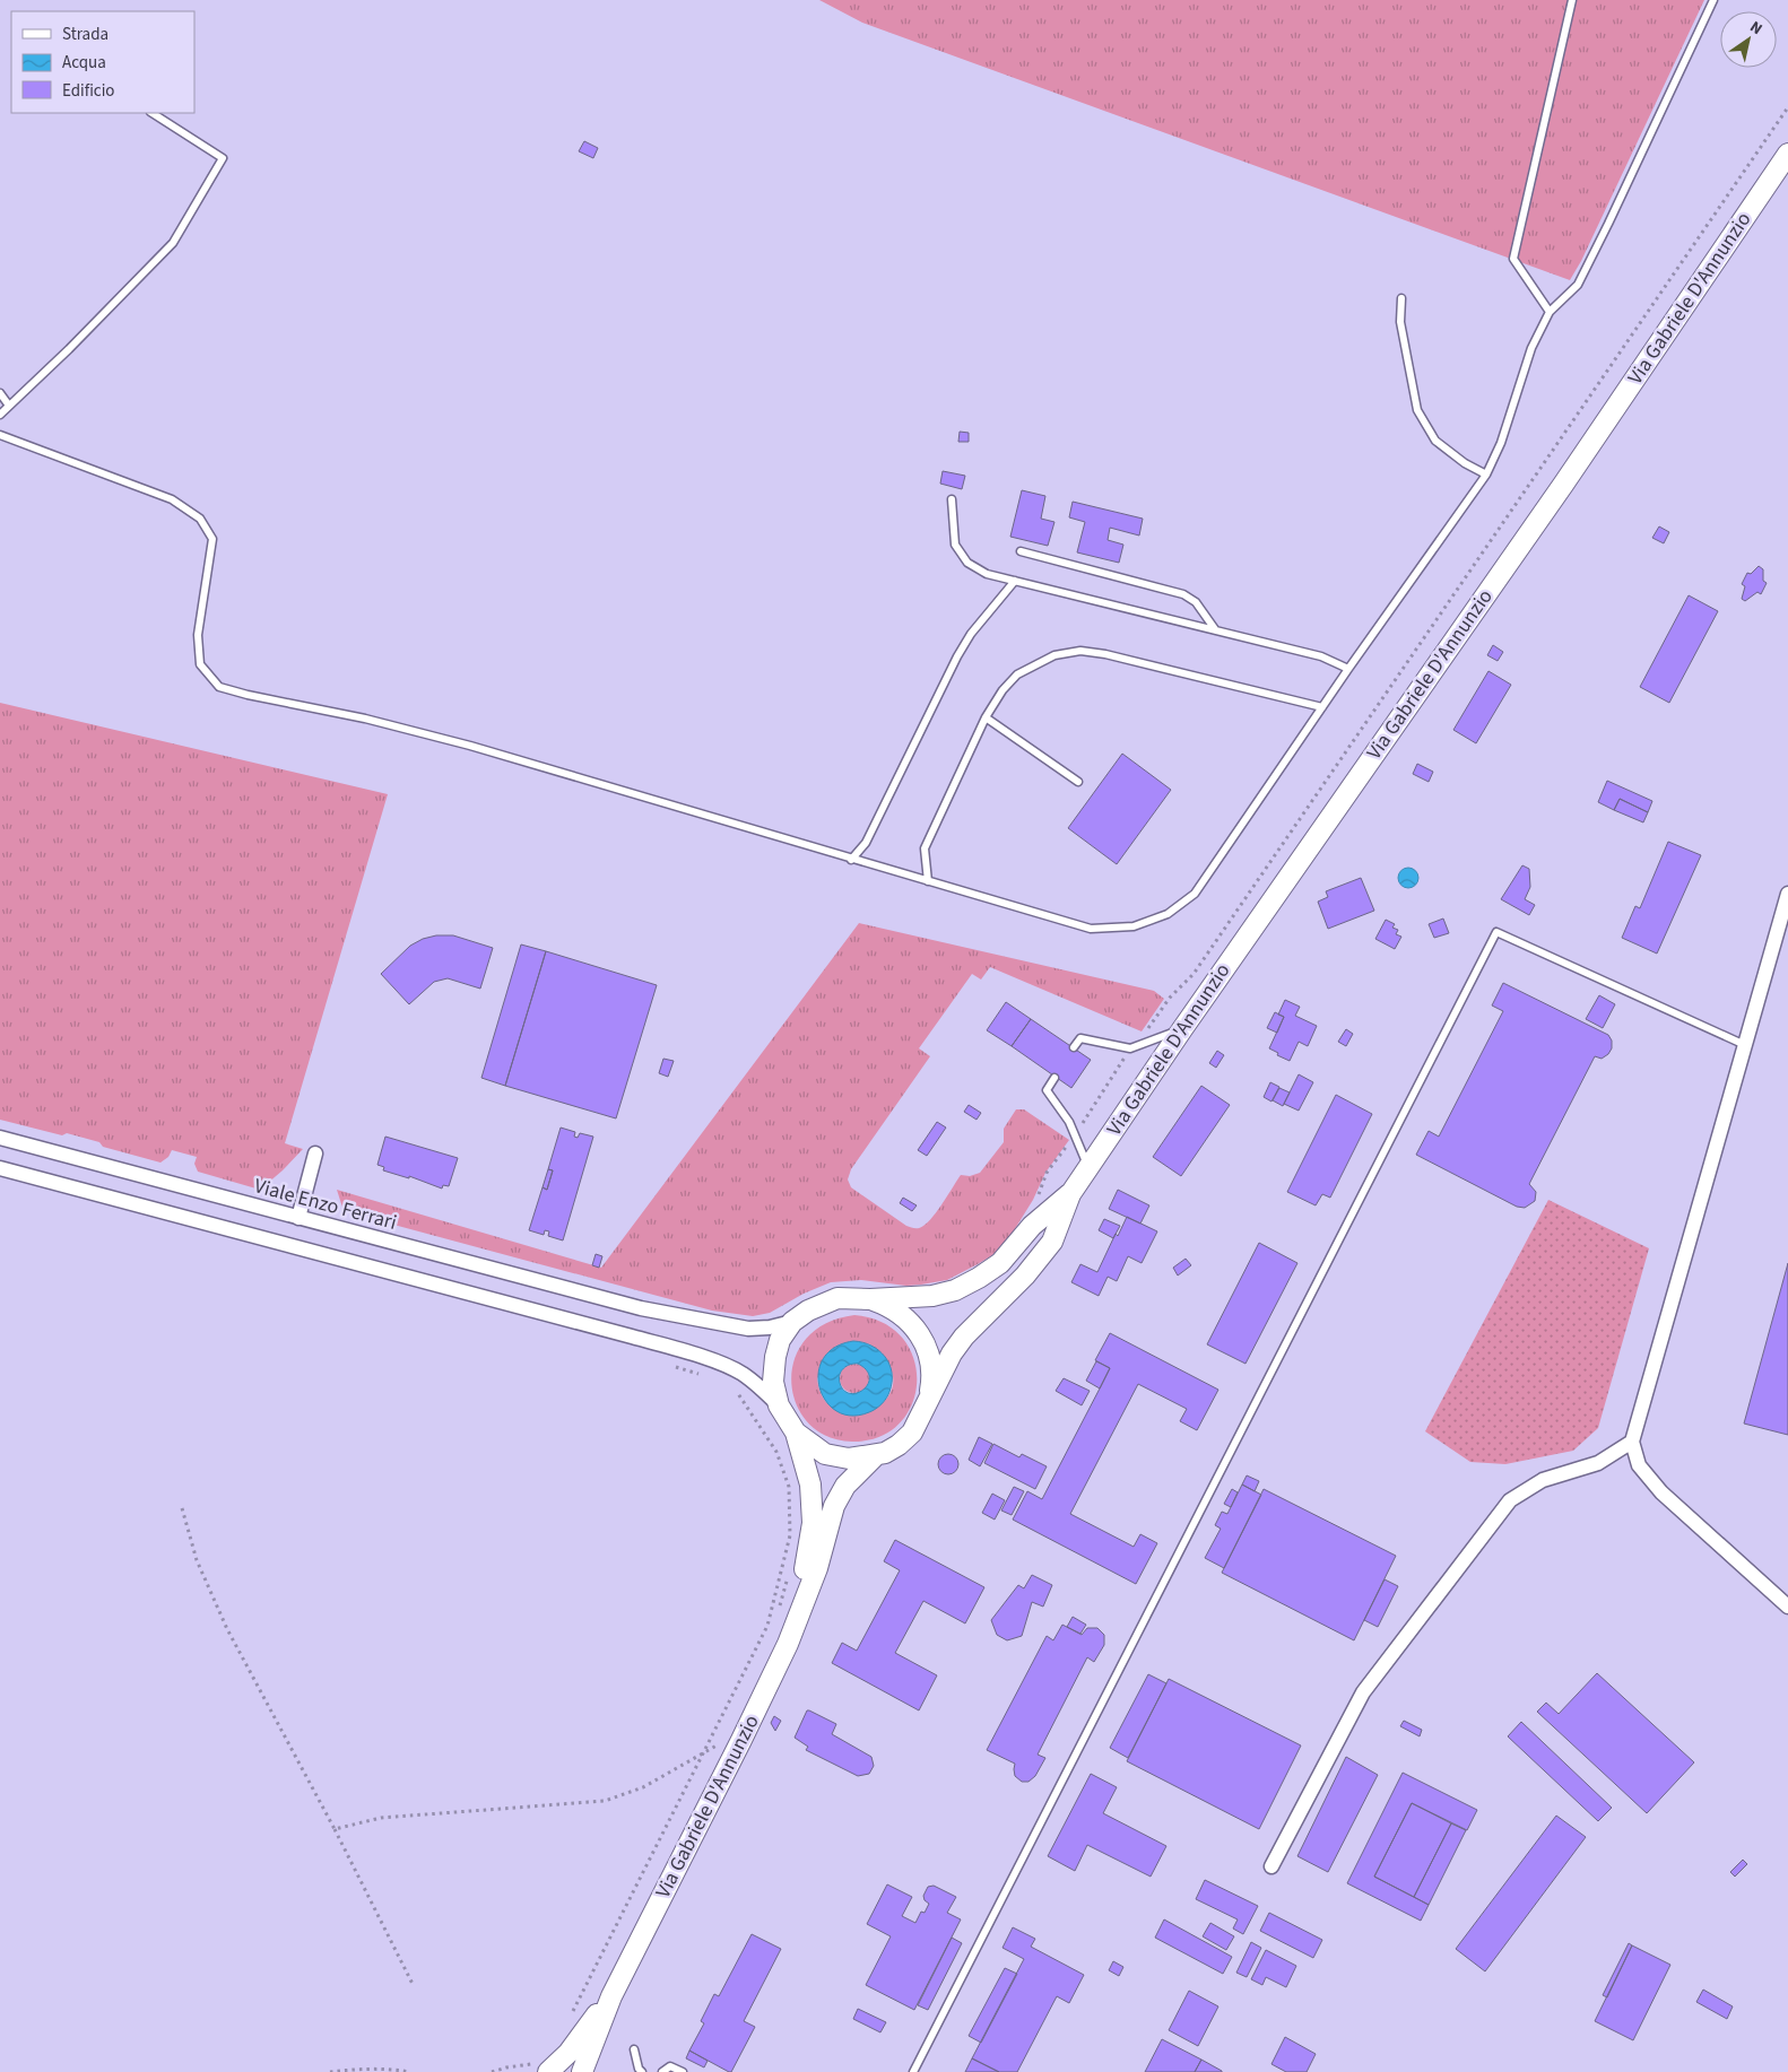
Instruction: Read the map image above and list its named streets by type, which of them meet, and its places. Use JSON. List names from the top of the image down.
{
  "streets": {
    "main road": ["Via Gabriele D'Annunzio"],
    "street": ["Viale Enzo Ferrari"]
  },
  "legend": ["Strada", "Acqua", "Edificio"],
  "north": "top right"
}
